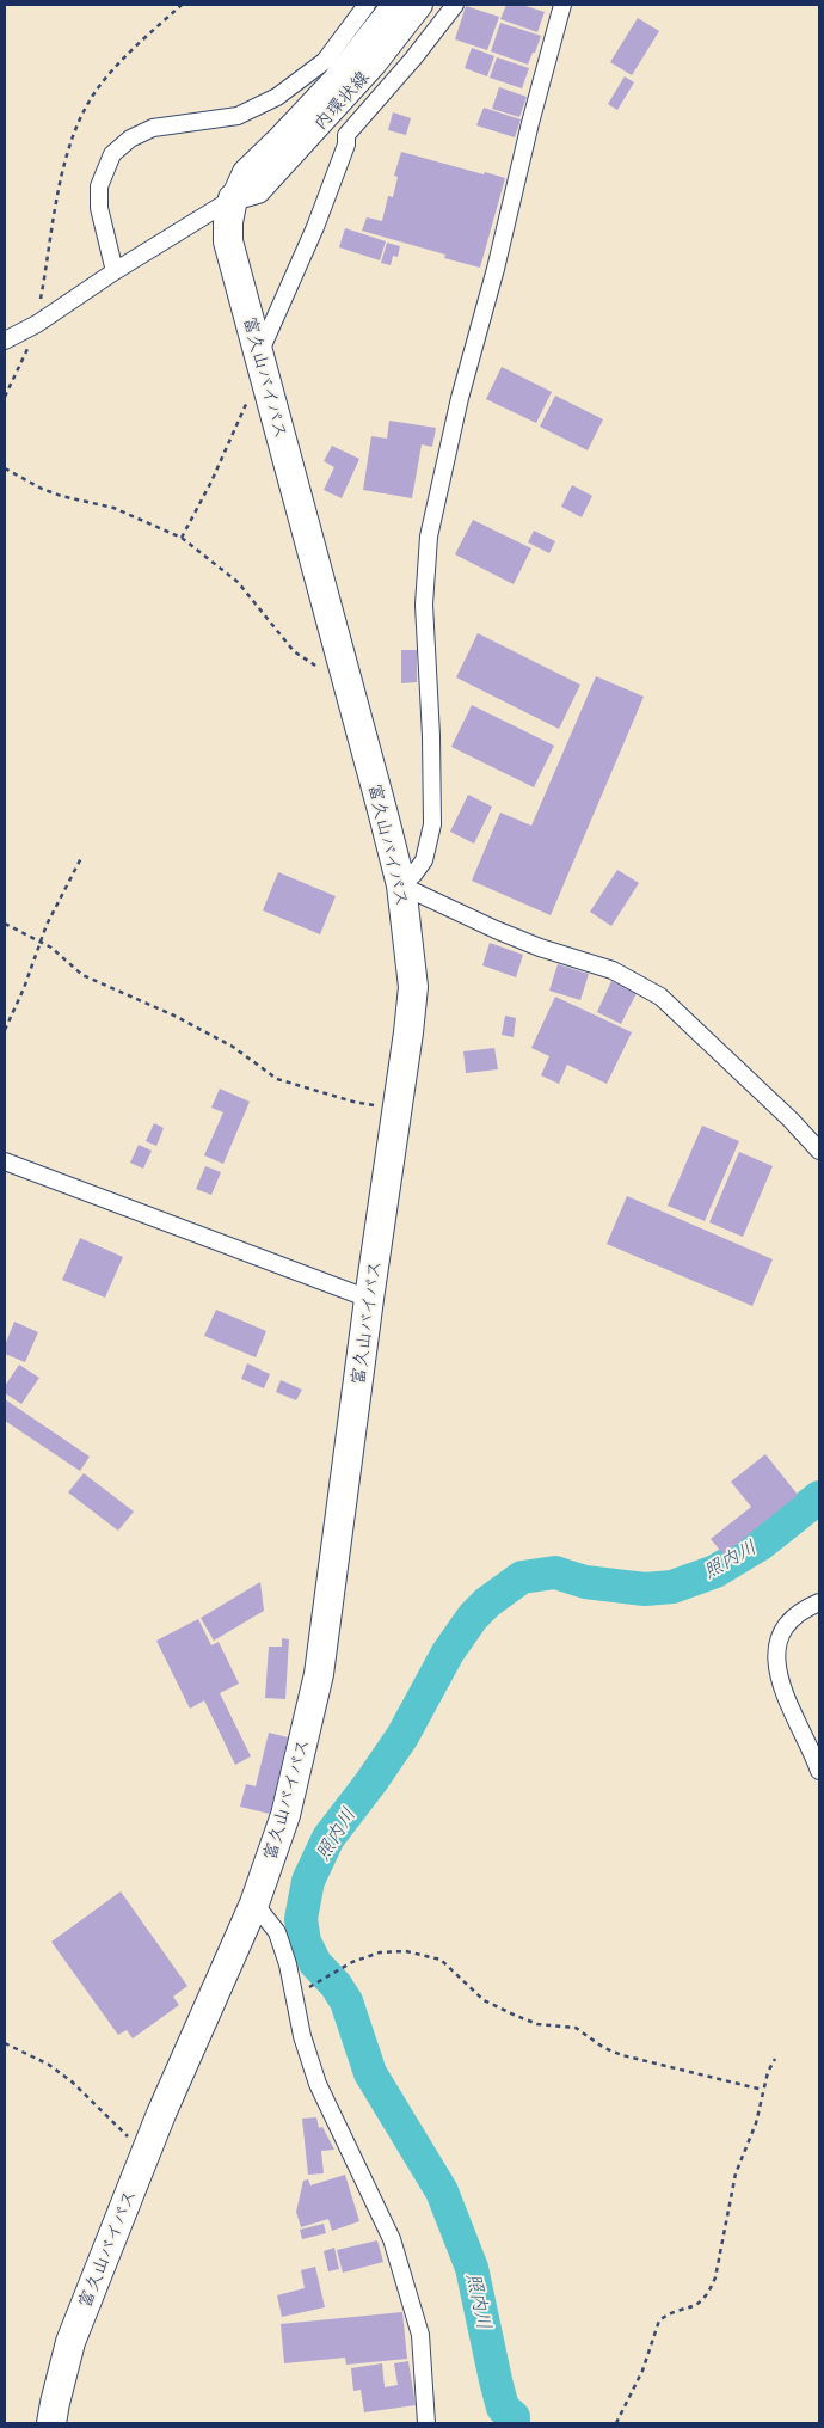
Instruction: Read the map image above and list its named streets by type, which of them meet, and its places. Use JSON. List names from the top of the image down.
{
  "streets": {
    "highway": ["富久山バイパス"],
    "main road": ["内環状線"]
  },
  "crossings": [
    ["内環状線", "富久山バイパス"]
  ],
  "water": ["照内川"]
}
